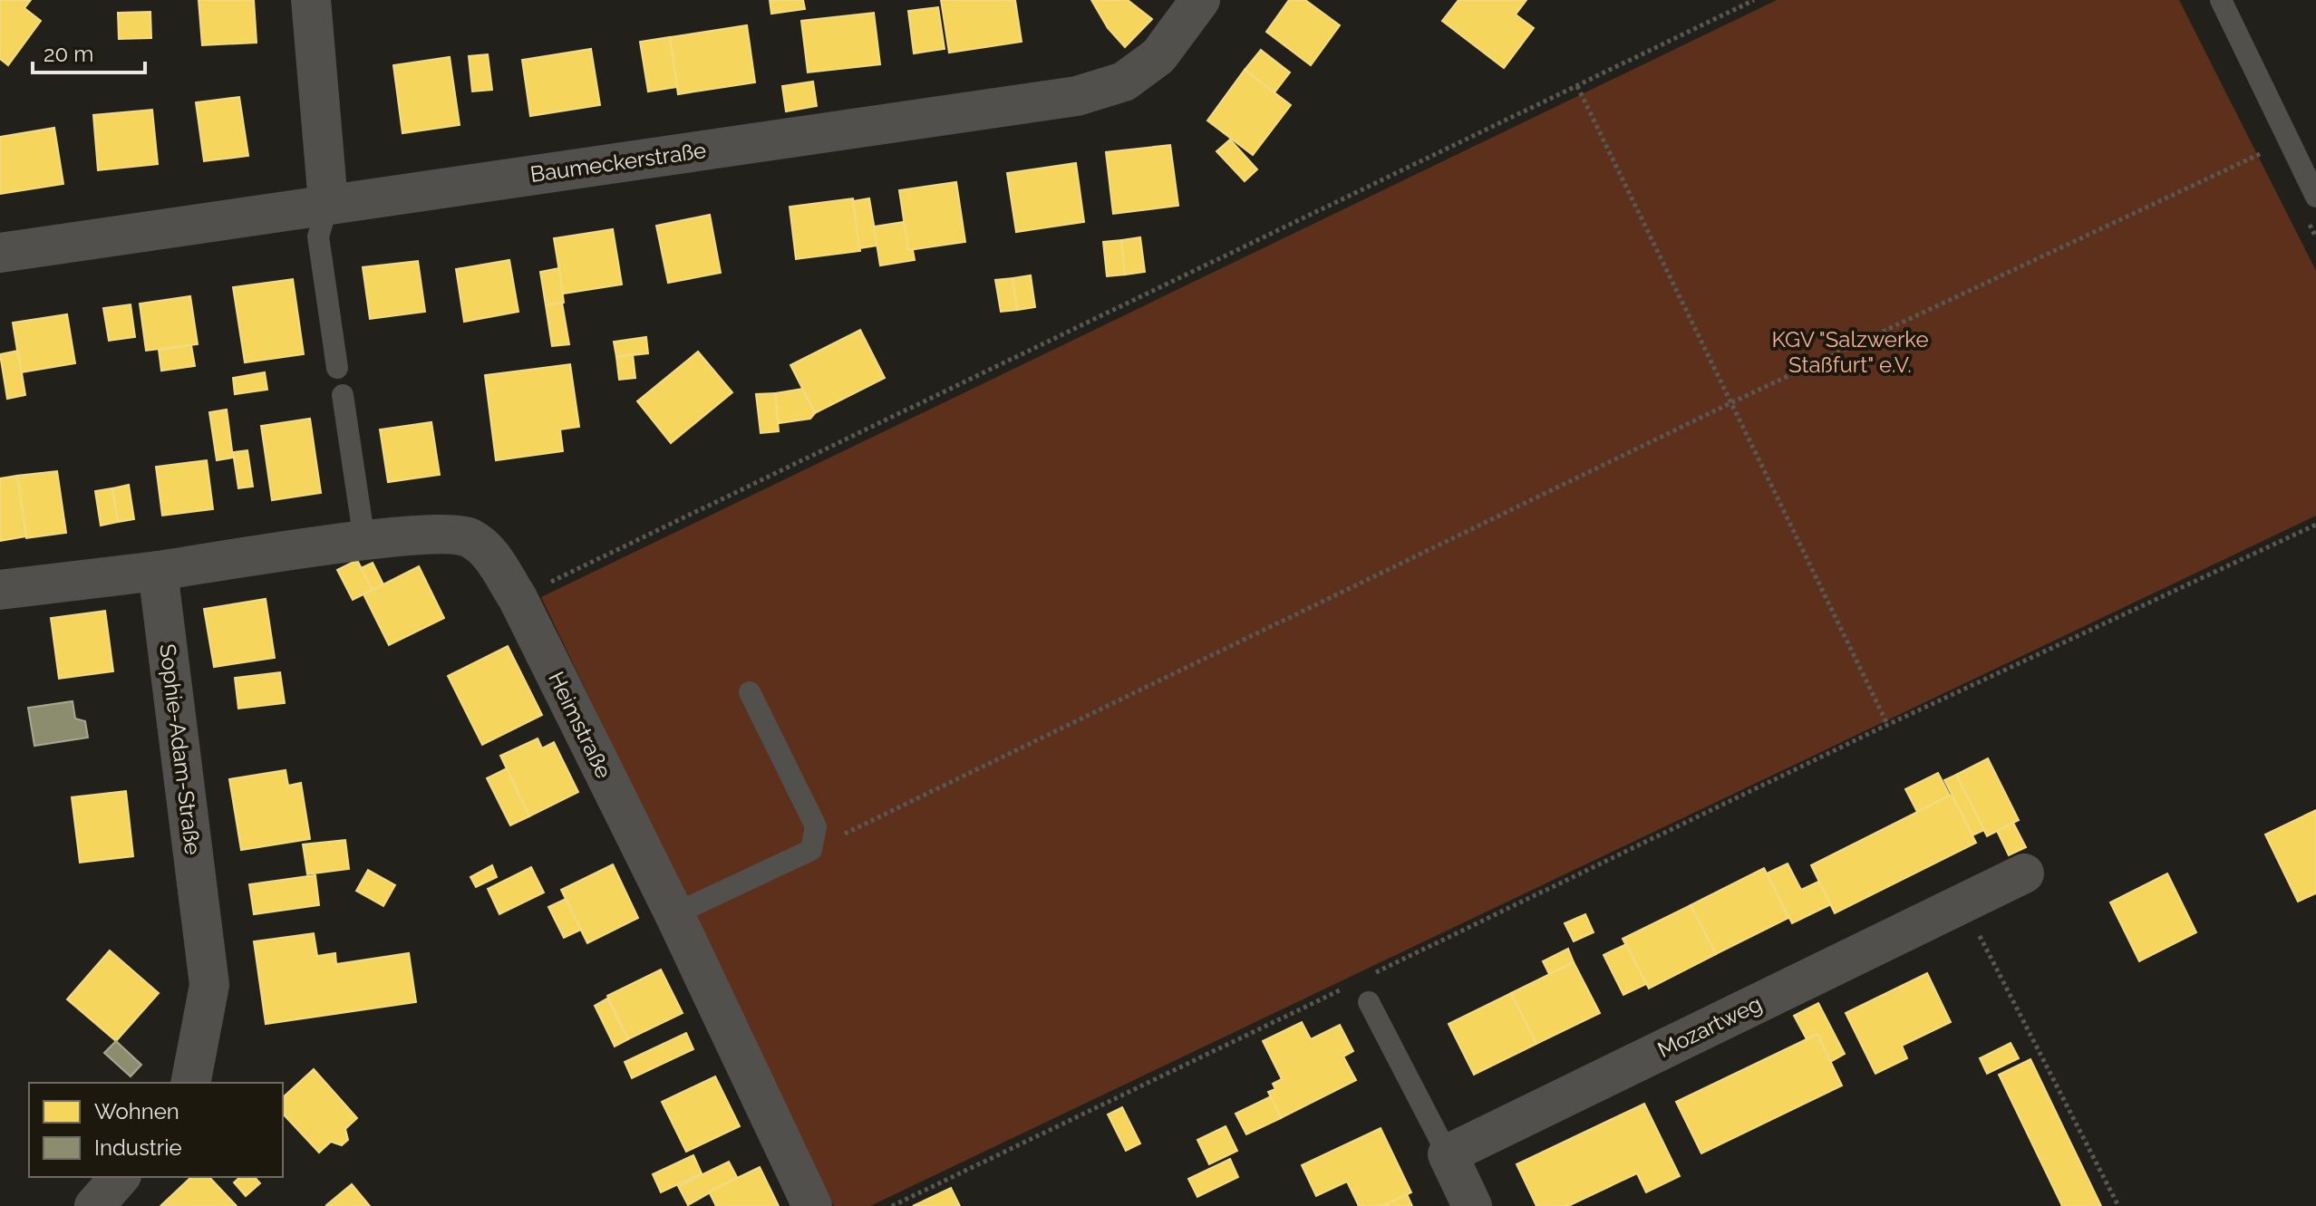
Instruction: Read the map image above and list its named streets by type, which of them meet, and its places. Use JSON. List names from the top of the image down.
{
  "streets": {
    "street": [
      "Baumeckerstraße",
      "Heimstraße",
      "Sophie-Adam-Straße",
      "Mozartweg"
    ]
  },
  "crossings": [
    ["Heimstraße", "Sophie-Adam-Straße"]
  ],
  "parks": ["KGV \"Salzwerke Staßfurt\" e.V."],
  "legend": ["Wohnen", "Industrie"],
  "scale_bar": "20 m"
}
